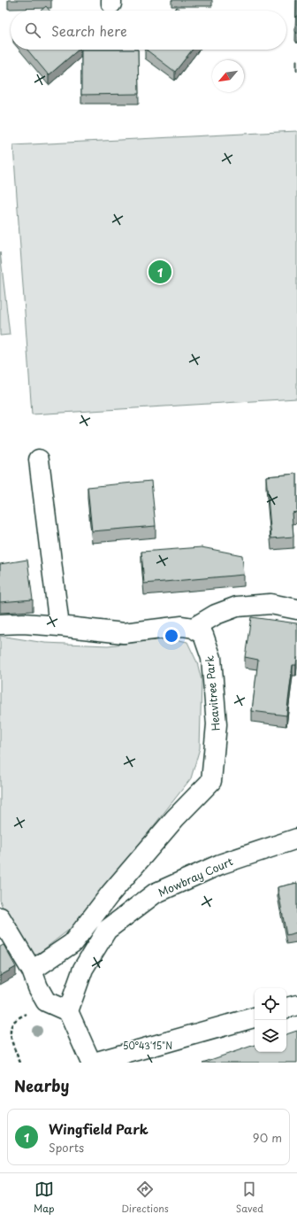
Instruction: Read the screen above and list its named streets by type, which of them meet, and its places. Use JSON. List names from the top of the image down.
{
  "streets": {
    "street": ["Heavitree Park", "Mowbray Court"]
  },
  "north": "bottom left",
  "page": {
    "search": "Search here",
    "pins": "1",
    "heading": "Nearby",
    "list": [
      {
        "mark": "1",
        "name": "Wingfield Park",
        "note": "Sports",
        "value": "90 m"
      }
    ],
    "nav": ["Map", "Directions", "Saved"]
  },
  "coordinates": ["50°43'15\"N"]
}
